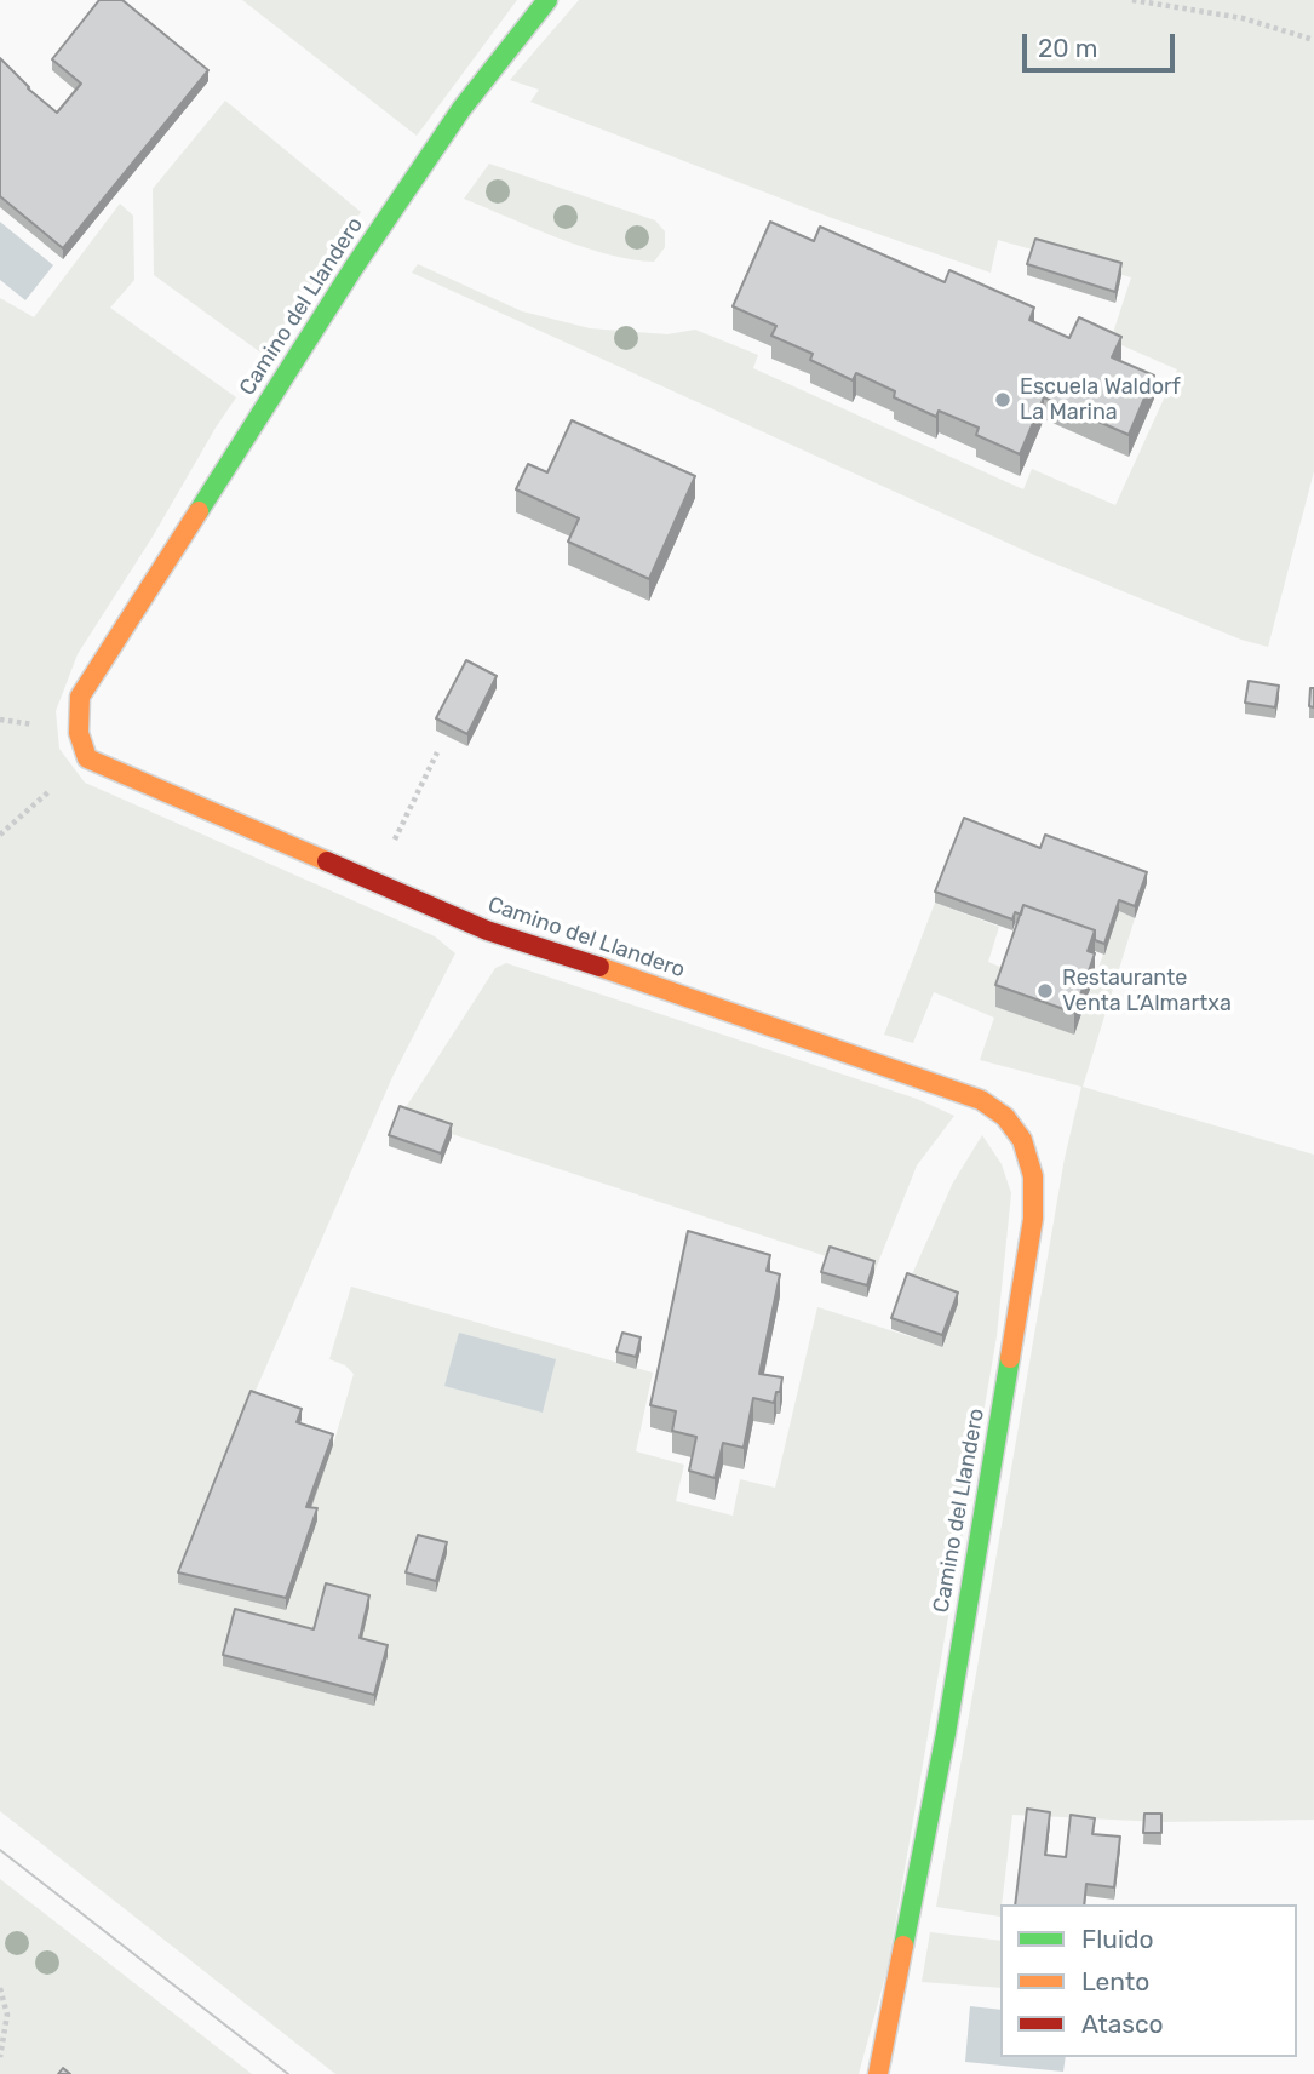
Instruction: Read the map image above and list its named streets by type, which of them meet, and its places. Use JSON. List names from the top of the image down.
{
  "streets": {
    "street": ["Camino del Llandero"]
  },
  "places": ["Escuela Waldorf La Marina", "Restaurante Venta L’Almartxa"],
  "legend": ["Fluido", "Lento", "Atasco"],
  "scale_bar": "20 m"
}
